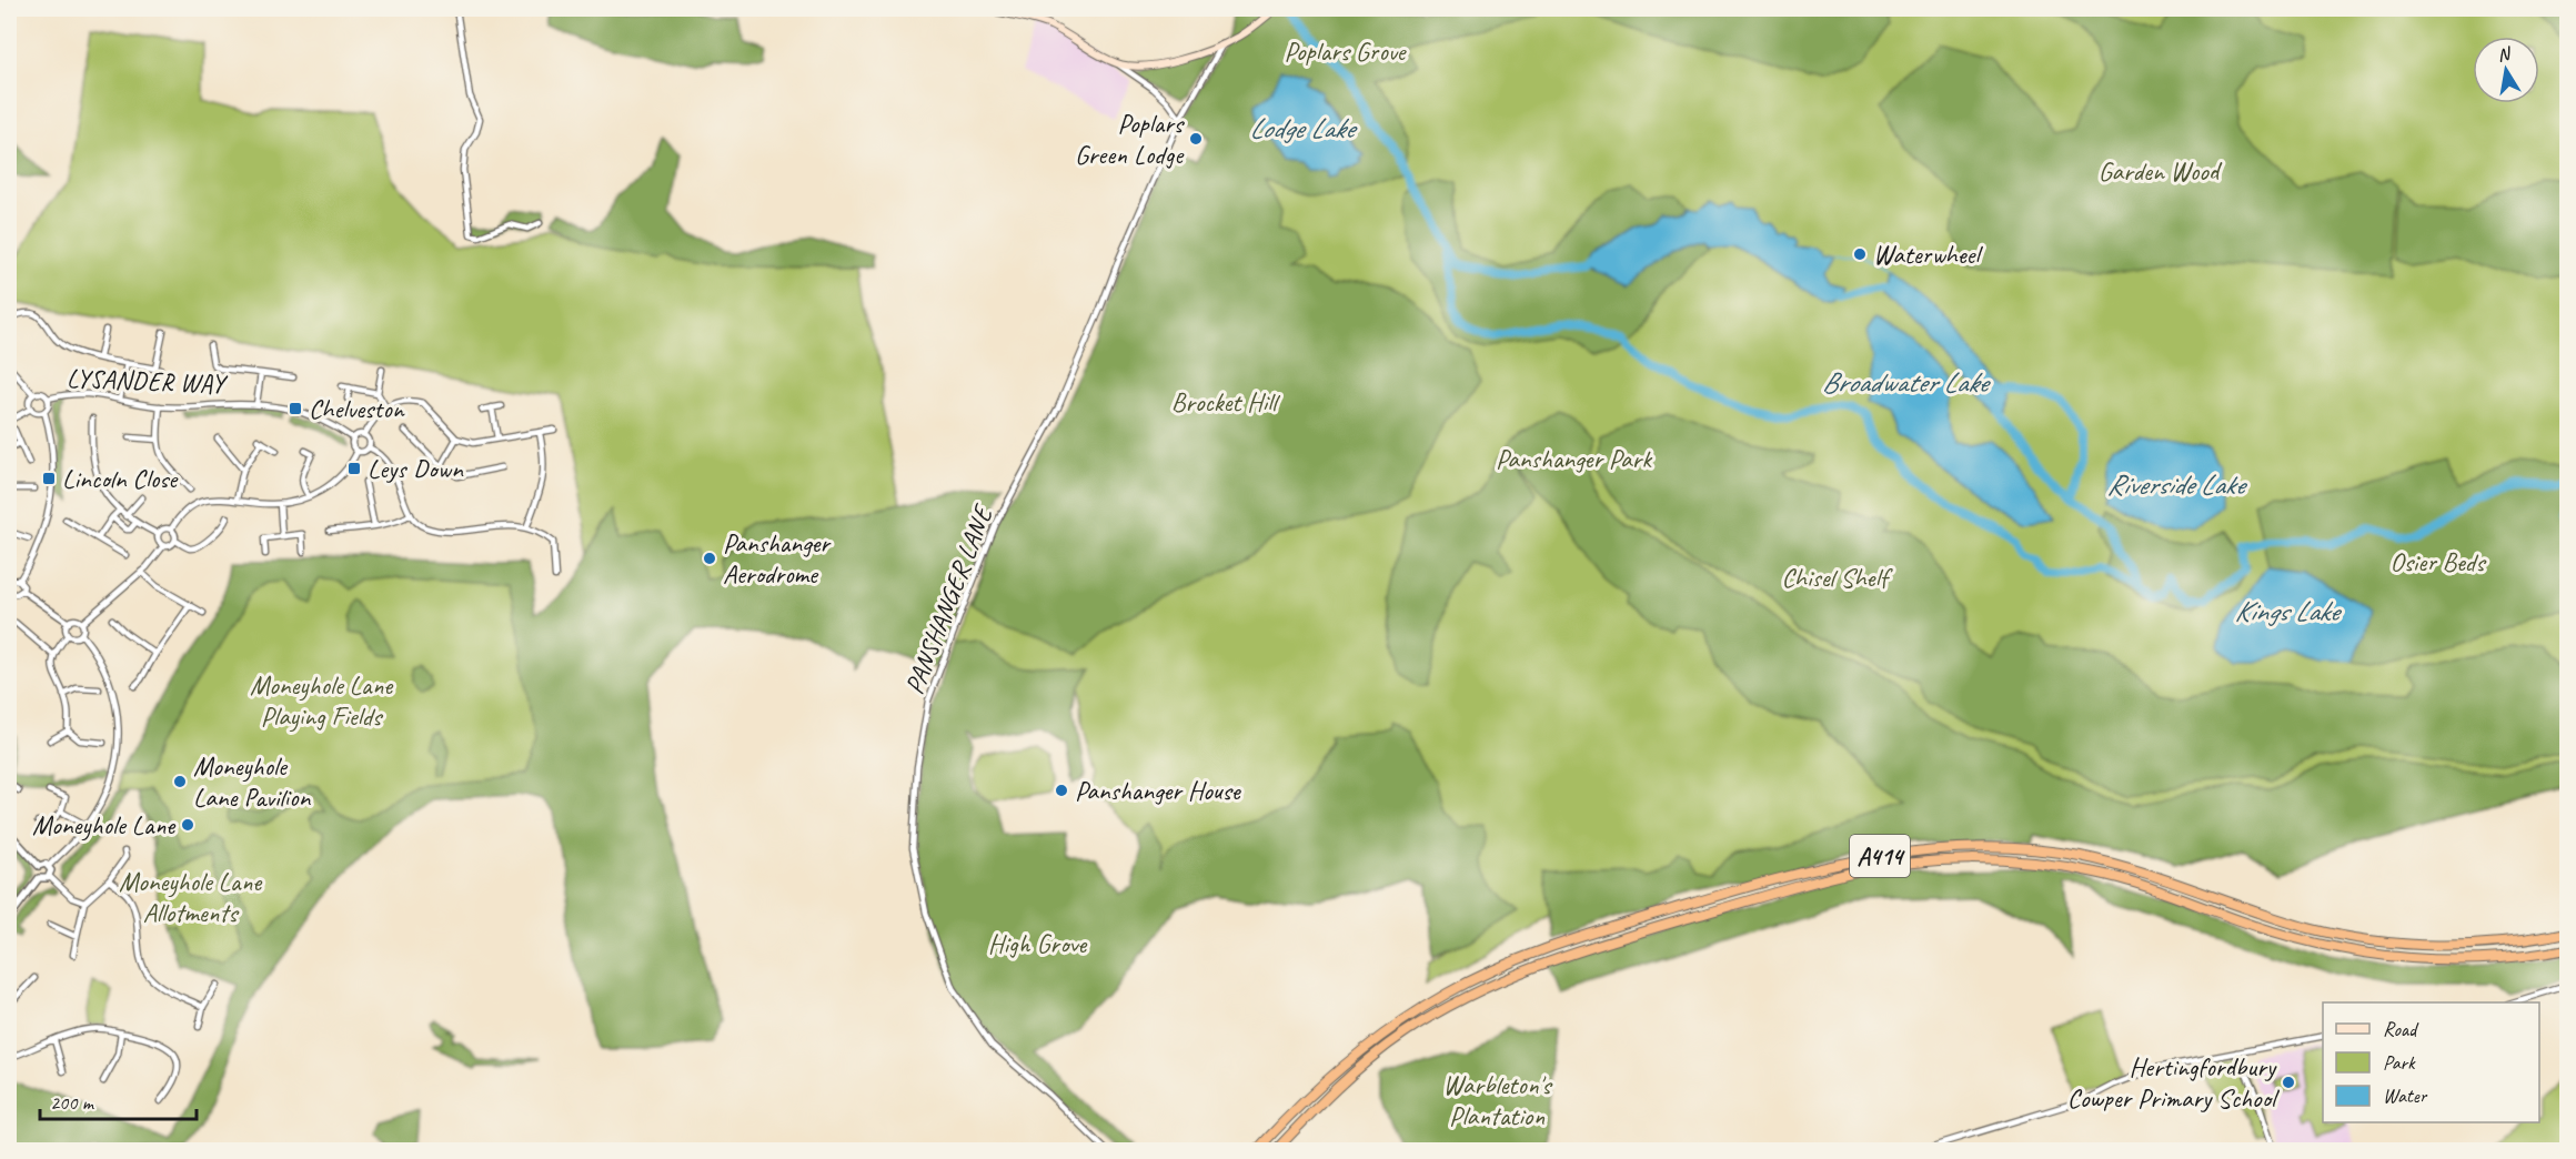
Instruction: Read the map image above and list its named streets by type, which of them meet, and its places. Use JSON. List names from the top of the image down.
{
  "streets": {
    "highway": ["A414"],
    "street": ["LYSANDER WAY", "PANSHANGER LANE"]
  },
  "water": [
    "Lodge Lake",
    "Broadwater Lake",
    "Riverside Lake",
    "Kings Lake"
  ],
  "parks": [
    "Poplars Grove",
    "Garden Wood",
    "Brocket Hill",
    "Panshanger Park",
    "Osier Beds",
    "Chisel Shelf",
    "Moneyhole Lane Playing Fields",
    "Moneyhole Lane Allotments",
    "High Grove",
    "Warbleton's Plantation"
  ],
  "places": {
    "other": [
      "Poplars Green Lodge",
      "Waterwheel",
      "Panshanger Aerodrome",
      "Moneyhole Lane Pavilion",
      "Panshanger House",
      "Moneyhole Lane",
      "Hertingfordbury Cowper Primary School"
    ],
    "transit": ["Chelveston", "Leys Down", "Lincoln Close"]
  },
  "legend": ["Road", "Park", "Water"],
  "scale_bar": "200 m",
  "north": "top"
}
